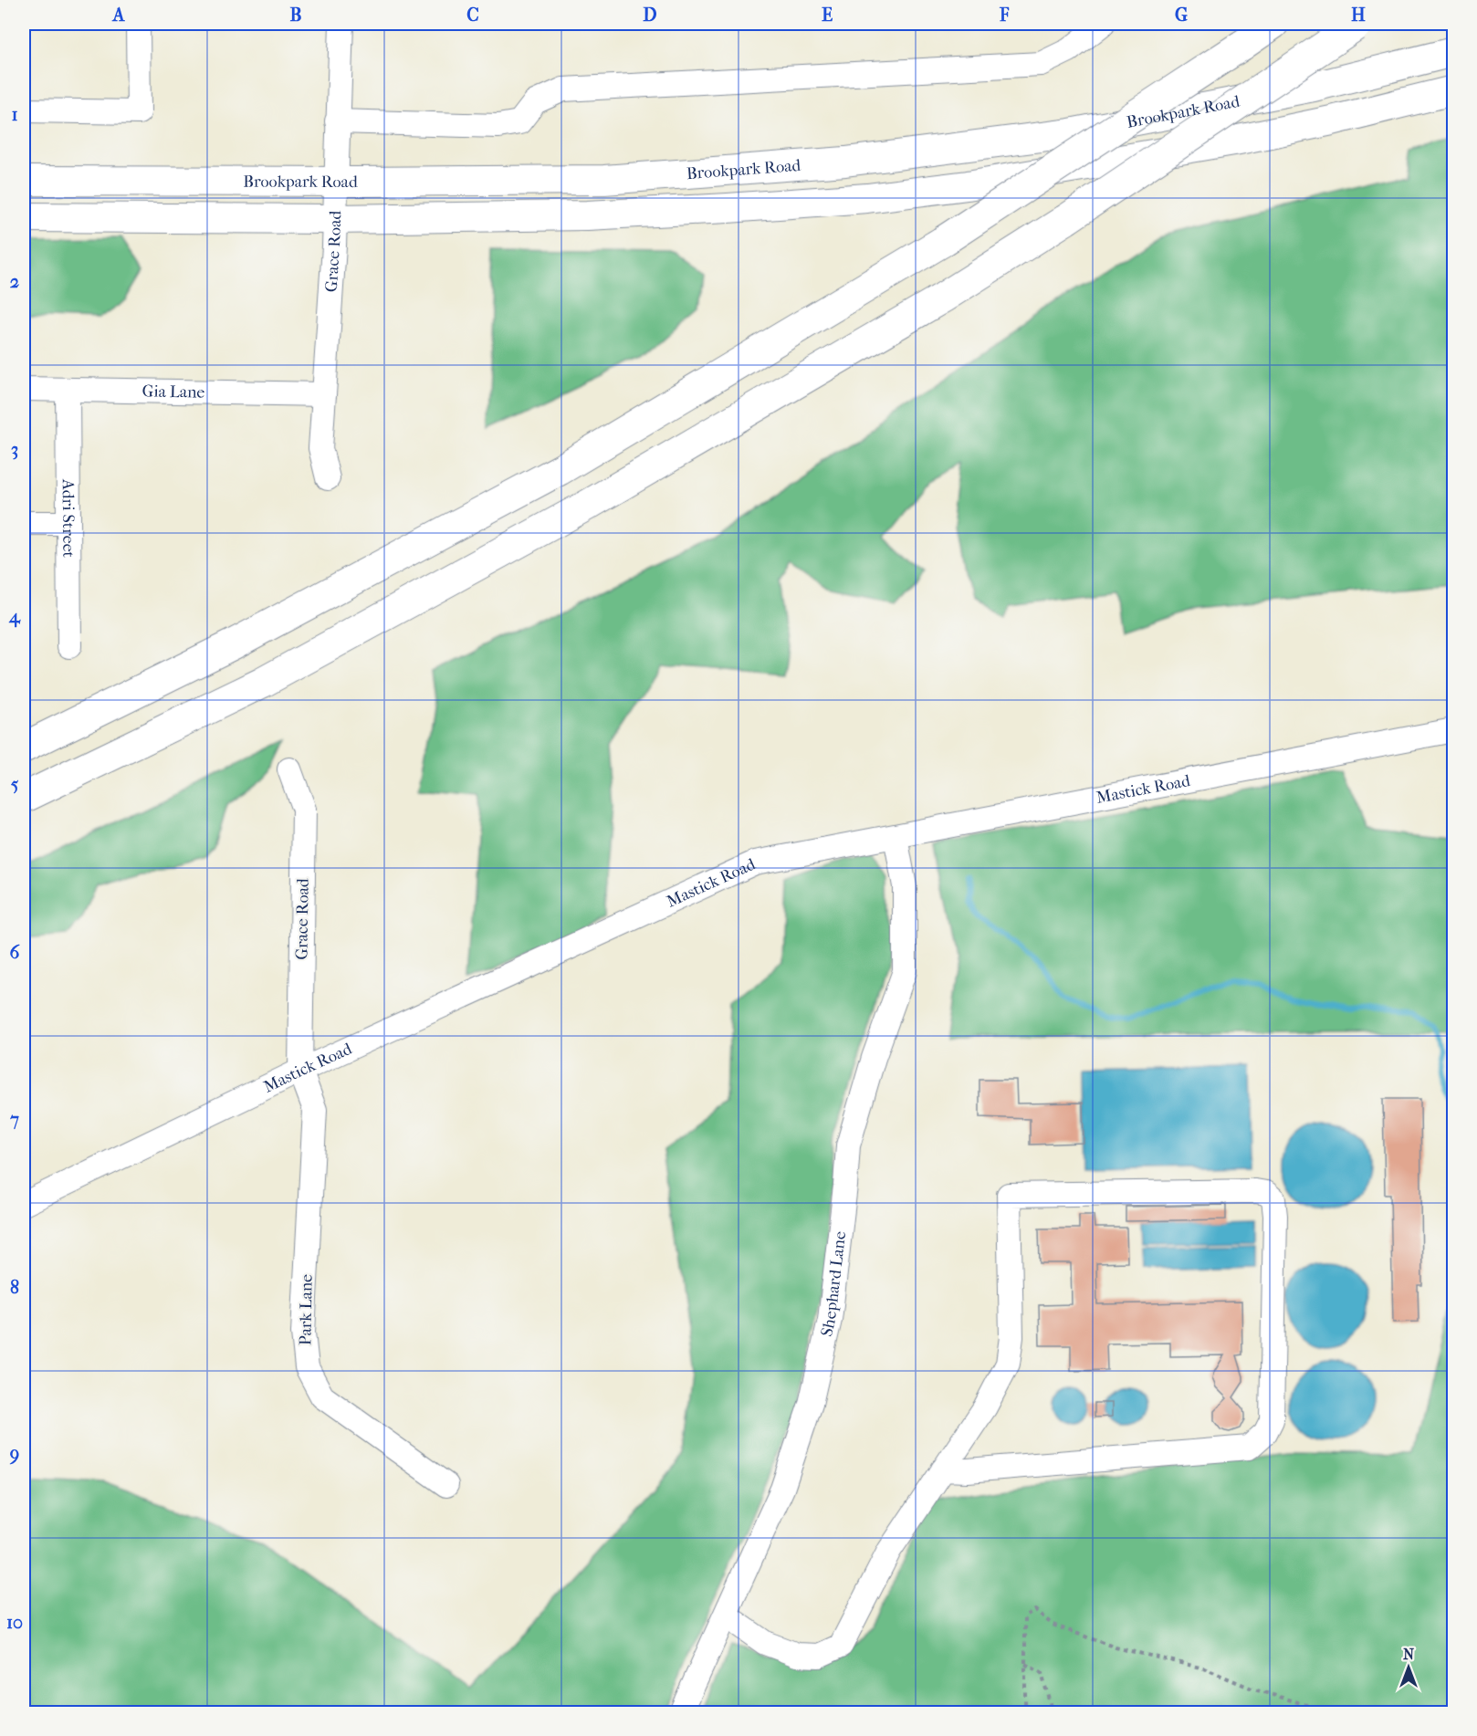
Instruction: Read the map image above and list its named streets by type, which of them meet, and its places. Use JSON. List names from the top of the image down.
{
  "streets": {
    "main road": ["Brookpark Road"],
    "street": [
      "Grace Road",
      "Gia Lane",
      "Adri Street",
      "Mastick Road",
      "Shephard Lane",
      "Park Lane"
    ]
  },
  "crossings": [
    ["Brookpark Road", "Grace Road"],
    ["Grace Road", "Gia Lane"],
    ["Grace Road", "Mastick Road"],
    ["Grace Road", "Park Lane"],
    ["Gia Lane", "Adri Street"],
    ["Mastick Road", "Shephard Lane"],
    ["Mastick Road", "Park Lane"]
  ],
  "north": "top",
  "grid": {
    "columns": [
      "A",
      "B",
      "C",
      "D",
      "E",
      "F",
      "G",
      "H"
    ],
    "rows": [
      "1",
      "2",
      "3",
      "4",
      "5",
      "6",
      "7",
      "8",
      "9",
      "10"
    ]
  }
}
